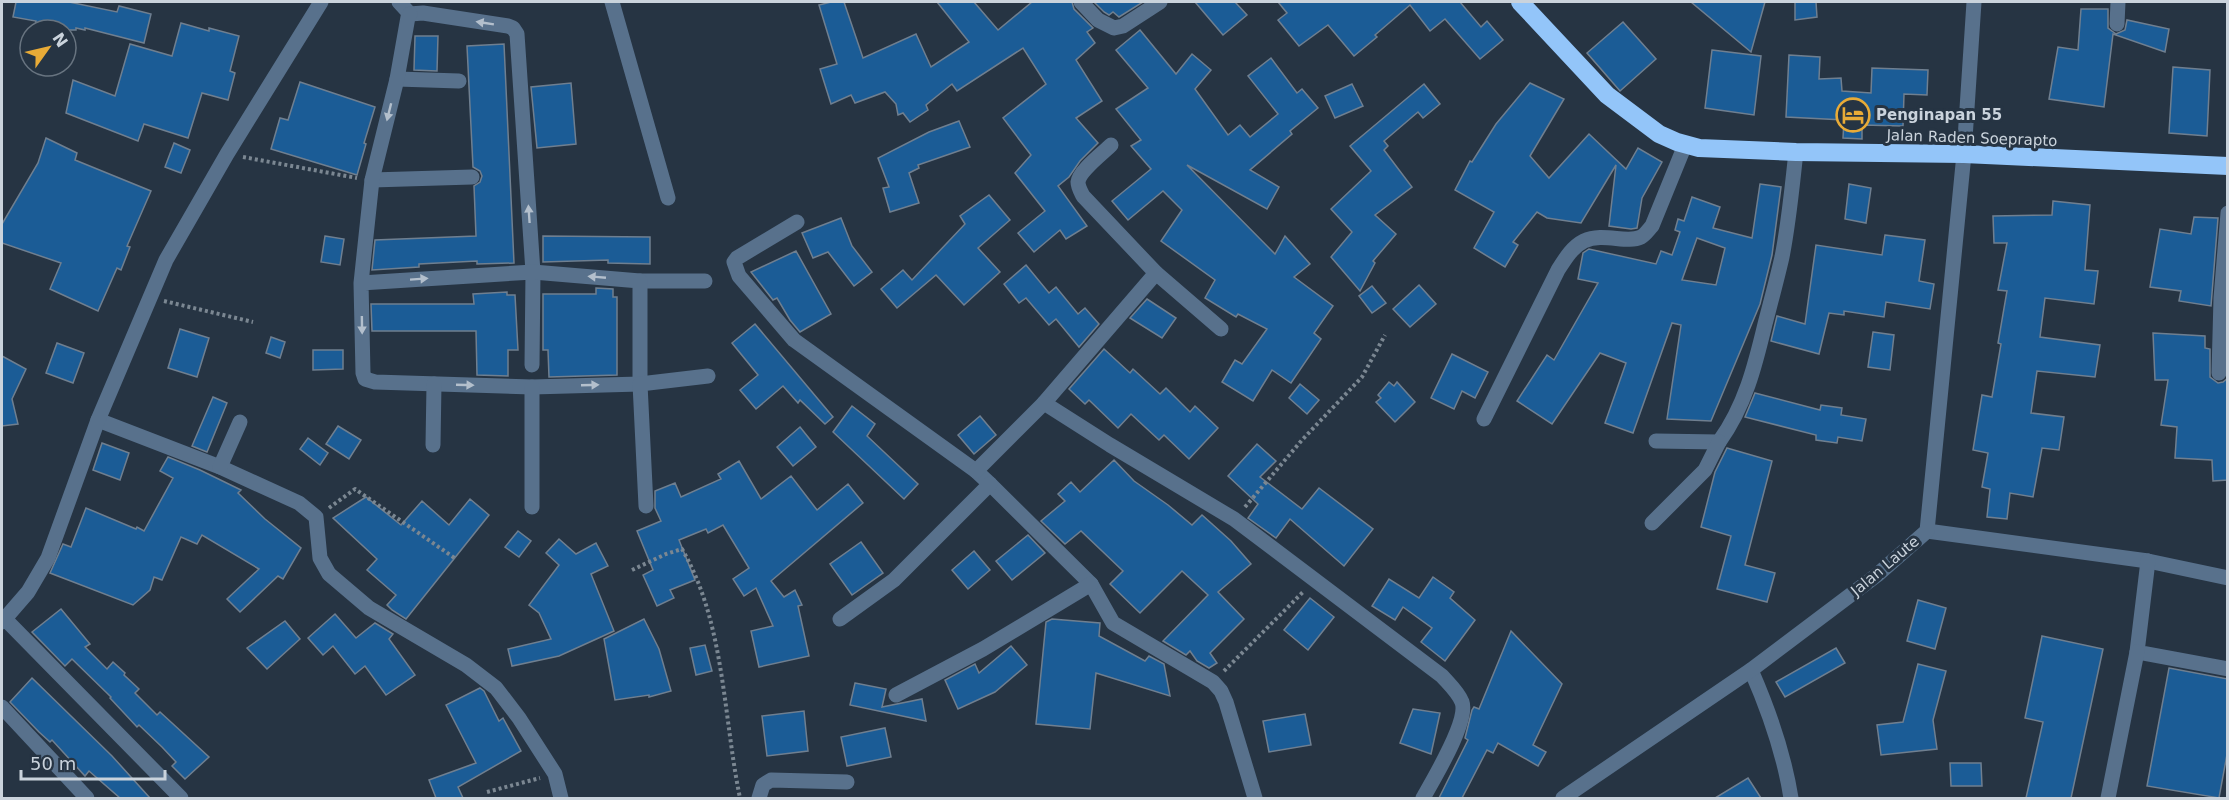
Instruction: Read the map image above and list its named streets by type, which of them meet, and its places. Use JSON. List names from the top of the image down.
{
  "streets": {
    "highway": ["Jalan Raden Soeprapto"],
    "street": ["Jalan Laute"]
  },
  "crossings": [
    ["Jalan Raden Soeprapto", "Jalan Laute"]
  ],
  "places": {
    "hotel": ["Penginapan 55"]
  },
  "scale_bar": "50 m",
  "north": "top right"
}
